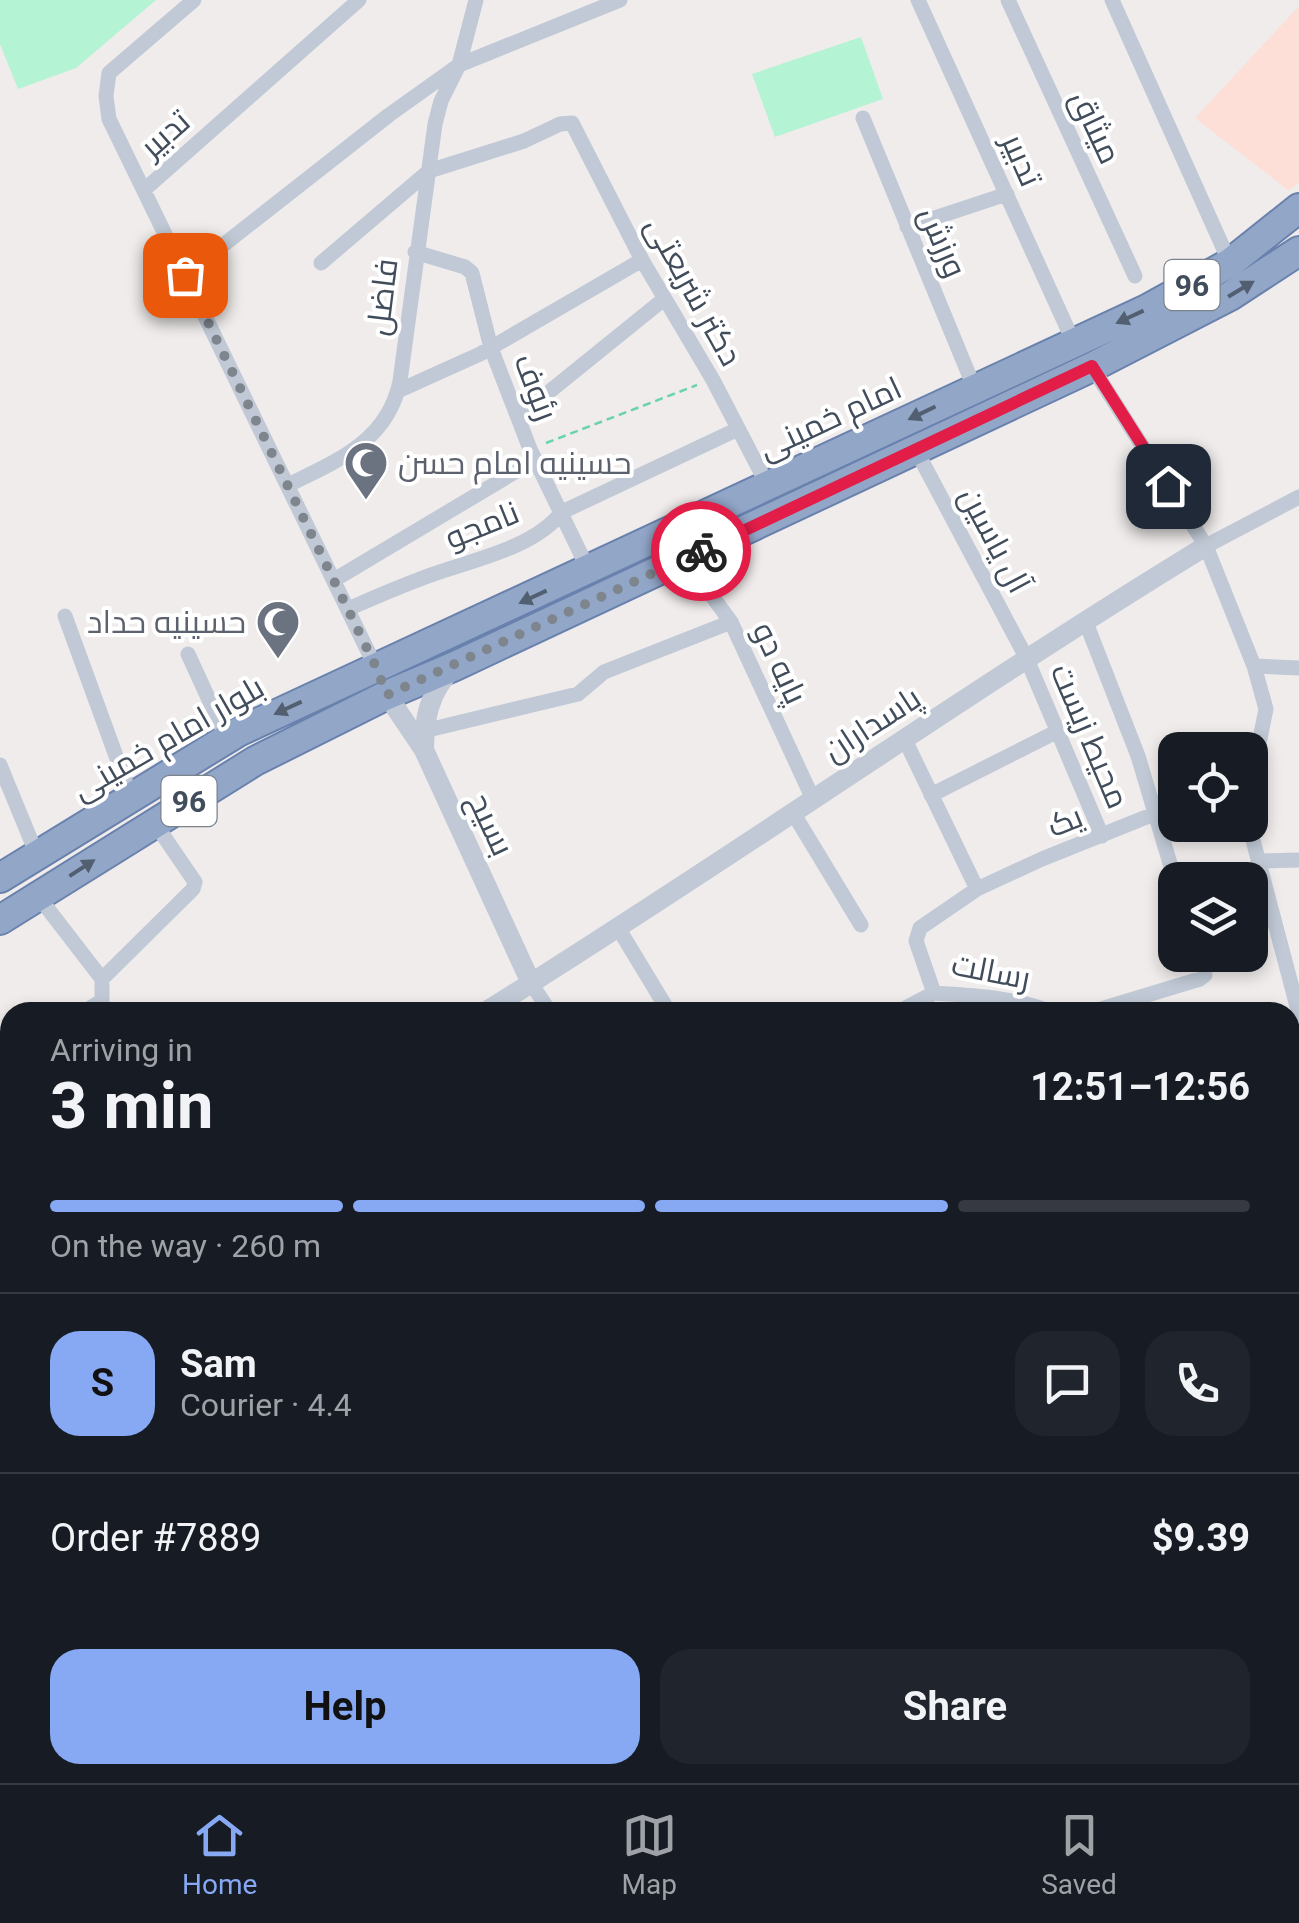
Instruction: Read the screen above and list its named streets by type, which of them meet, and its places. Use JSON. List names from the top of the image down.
{
  "streets": {
    "highway": ["96", "امام خمینی", "بلوار امام خمینی"],
    "street": [
      "میثاق",
      "تدبیر",
      "ورزش",
      "دکتر شریعتی",
      "فاضل",
      "رئوف",
      "نامجو",
      "آل یاسین",
      "پایه دو",
      "پاسداران",
      "محیط زیست",
      "یک",
      "بسیح",
      "رسالت"
    ]
  },
  "crossings": [
    ["تدبیر", "امام خمینی"],
    ["ورزش", "امام خمینی"],
    ["96", "امام خمینی"],
    ["96", "بسیح"],
    ["دکتر شریعتی", "فاضل"],
    ["دکتر شریعتی", "امام خمینی"],
    ["دکتر شریعتی", "نامجو"],
    ["فاضل", "رئوف"],
    ["رئوف", "امام خمینی"],
    ["رئوف", "نامجو"],
    ["امام خمینی", "آل یاسین"],
    ["امام خمینی", "پایه دو"],
    ["امام خمینی", "بلوار امام خمینی"],
    ["امام خمینی", "بسیح"],
    ["آل یاسین", "پاسداران"],
    ["آل یاسین", "محیط زیست"],
    ["پایه دو", "پاسداران"],
    ["پاسداران", "محیط زیست"],
    ["پاسداران", "بسیح"],
    ["محیط زیست", "یک"],
    ["یک", "رسالت"]
  ],
  "places": {
    "mosque": ["حسینیه امام حسن", "حسینیه حداد"]
  },
  "page": {
    "heading": ["3 min", "Arriving in", "12:51–12:56"],
    "panel": [
      "Sam",
      "Courier · 4.4",
      "Order #7889",
      "$9.39"
    ],
    "bar": "On the way · 260 m",
    "round": "S",
    "buttons": ["Help", "Share"],
    "tabs": ["Home", "Map", "Saved"]
  }
}
